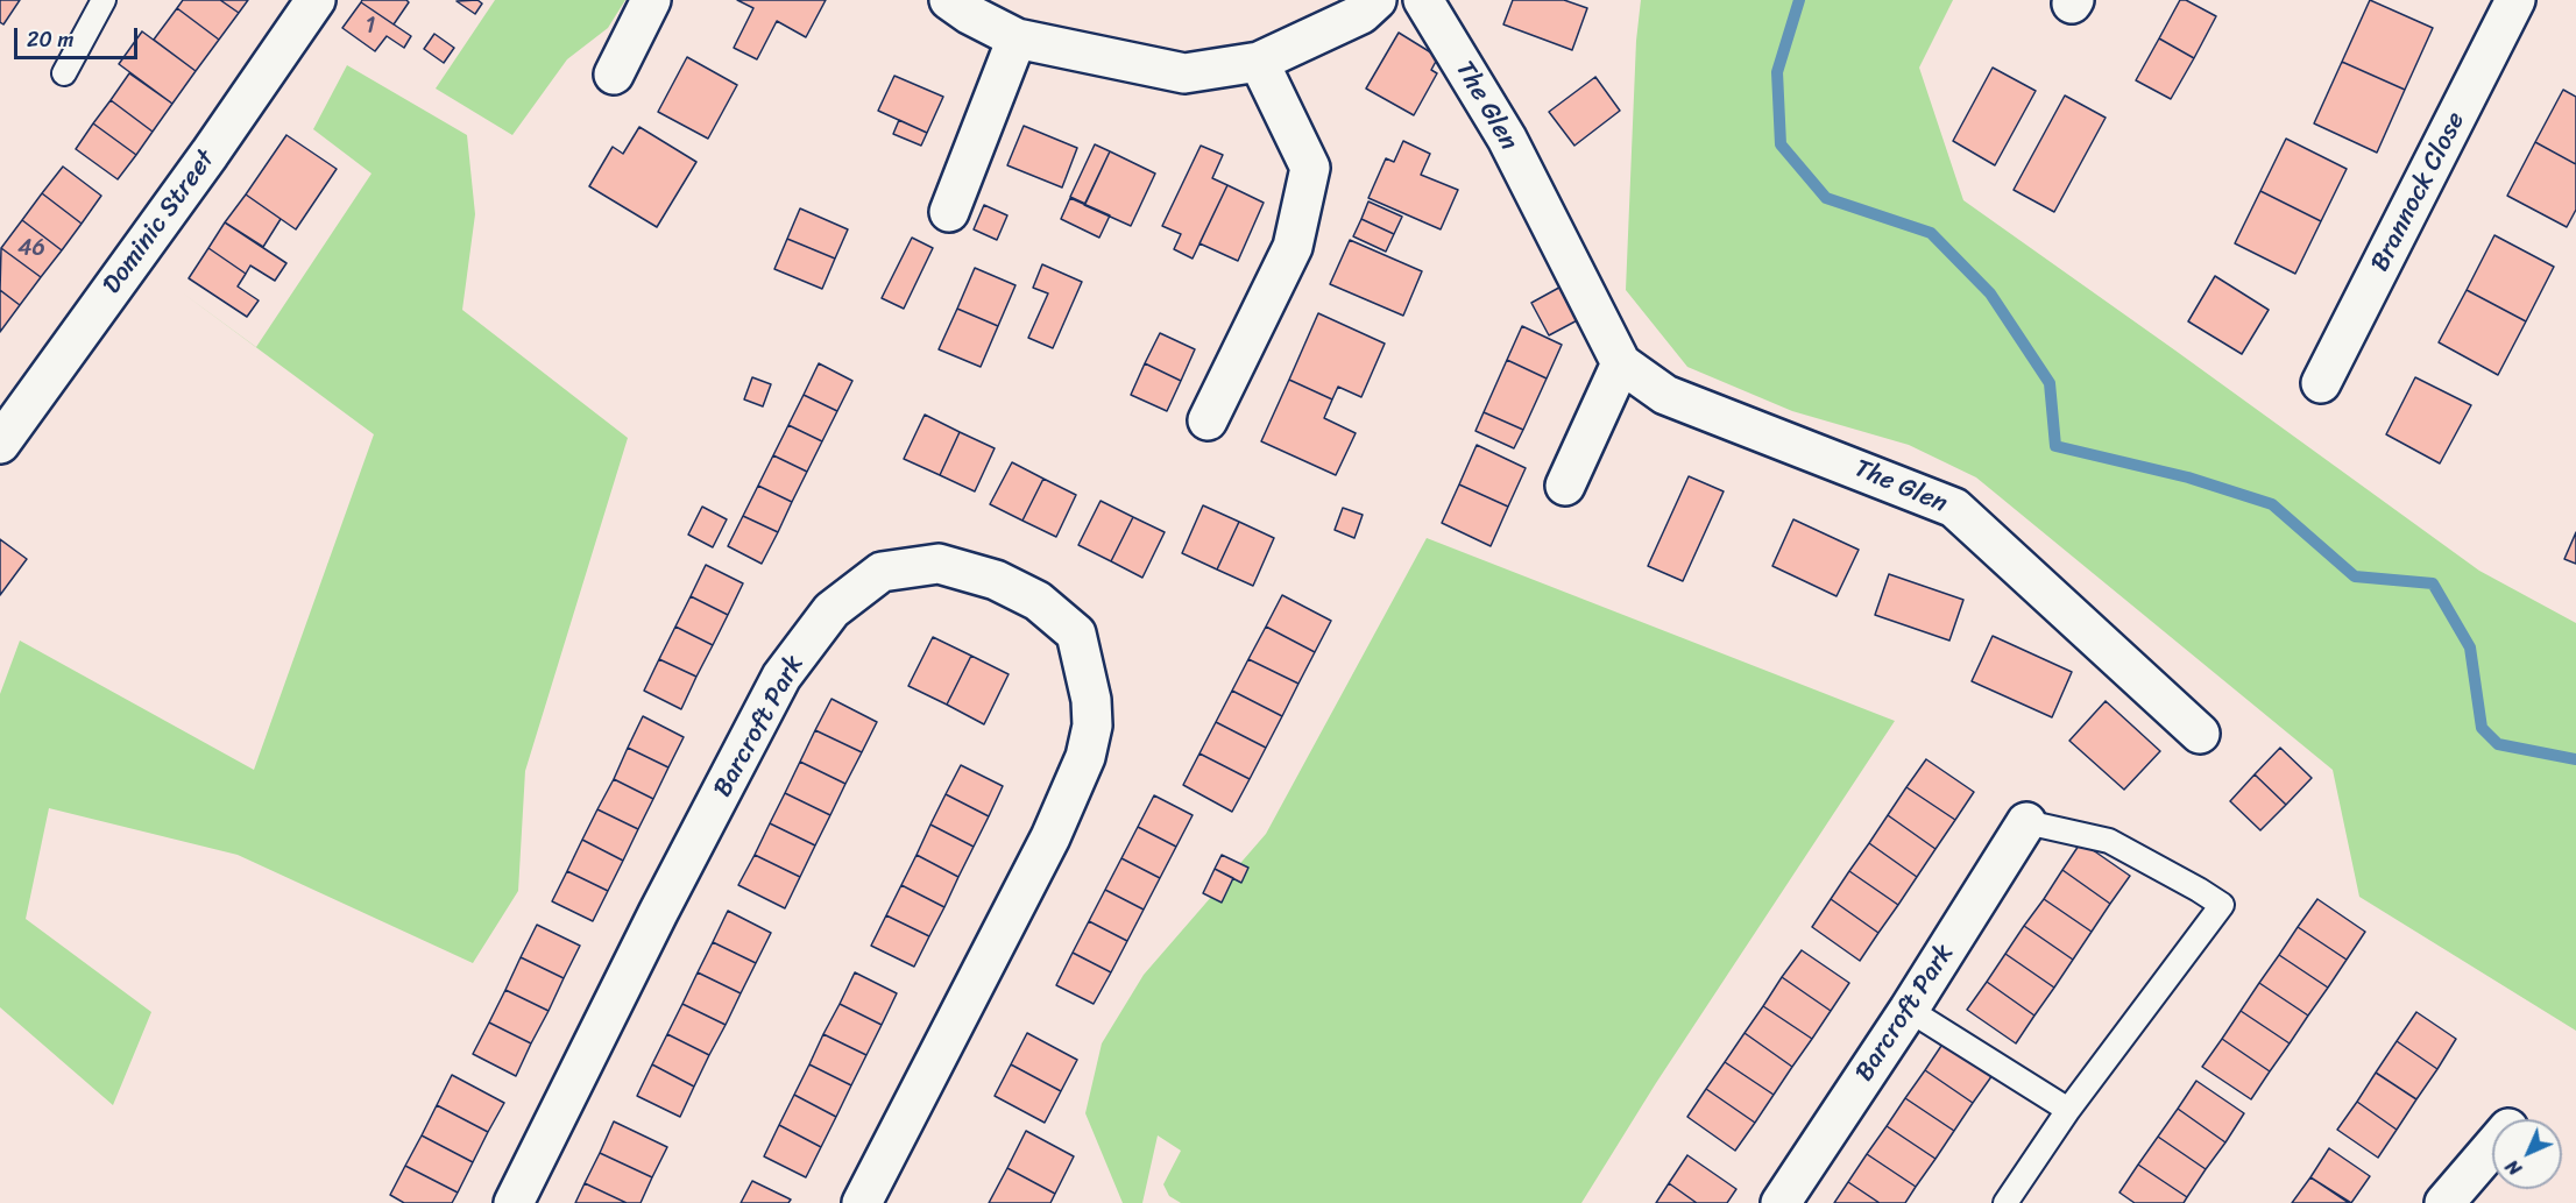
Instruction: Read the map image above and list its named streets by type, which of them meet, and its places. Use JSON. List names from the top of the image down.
{
  "streets": {
    "street": [
      "The Glen",
      "Brannock Close",
      "Dominic Street",
      "Barcroft Park"
    ]
  },
  "house_numbers": ["1", "46"],
  "scale_bar": "20 m",
  "north": "bottom left"
}
